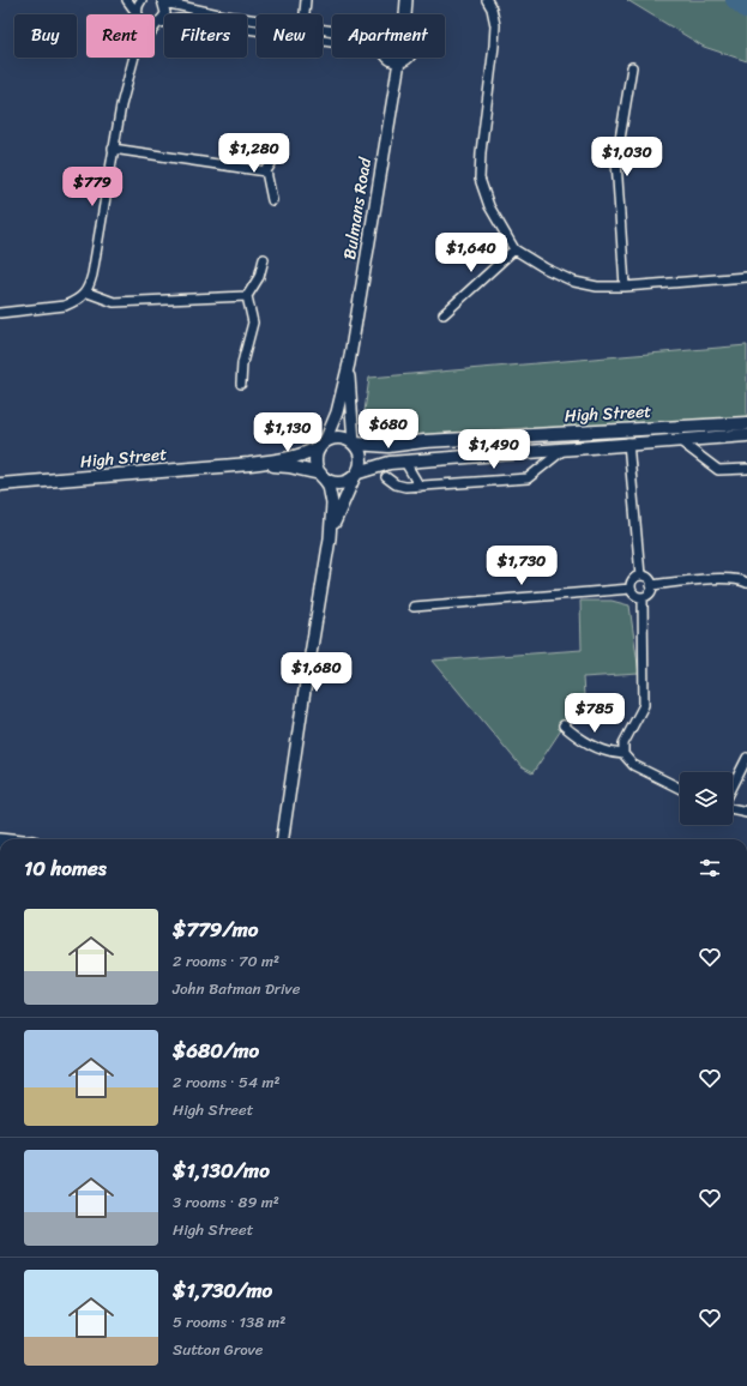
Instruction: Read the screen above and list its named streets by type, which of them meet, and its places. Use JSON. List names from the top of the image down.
{
  "streets": {
    "main road": ["High Street"],
    "street": ["Bulmans Road"]
  },
  "crossings": [
    ["Bulmans Road", "High Street"]
  ],
  "page": {
    "chip": [
      "Buy",
      "Rent",
      "Filters",
      "New",
      "Apartment"
    ],
    "price": [
      "$1,280",
      "$1,030",
      "$779",
      "$1,640",
      "$680",
      "$1,130",
      "$1,490",
      "$1,730",
      "$1,680",
      "$785"
    ],
    "heading": "10 homes",
    "list": [
      {
        "name": "$779/mo",
        "note": "2 rooms · 70 m² · John Batman Drive"
      },
      {
        "name": "$680/mo",
        "note": "2 rooms · 54 m² · High Street"
      },
      {
        "name": "$1,130/mo",
        "note": "3 rooms · 89 m² · High Street"
      },
      {
        "name": "$1,730/mo",
        "note": "5 rooms · 138 m² · Sutton Grove"
      }
    ]
  }
}
